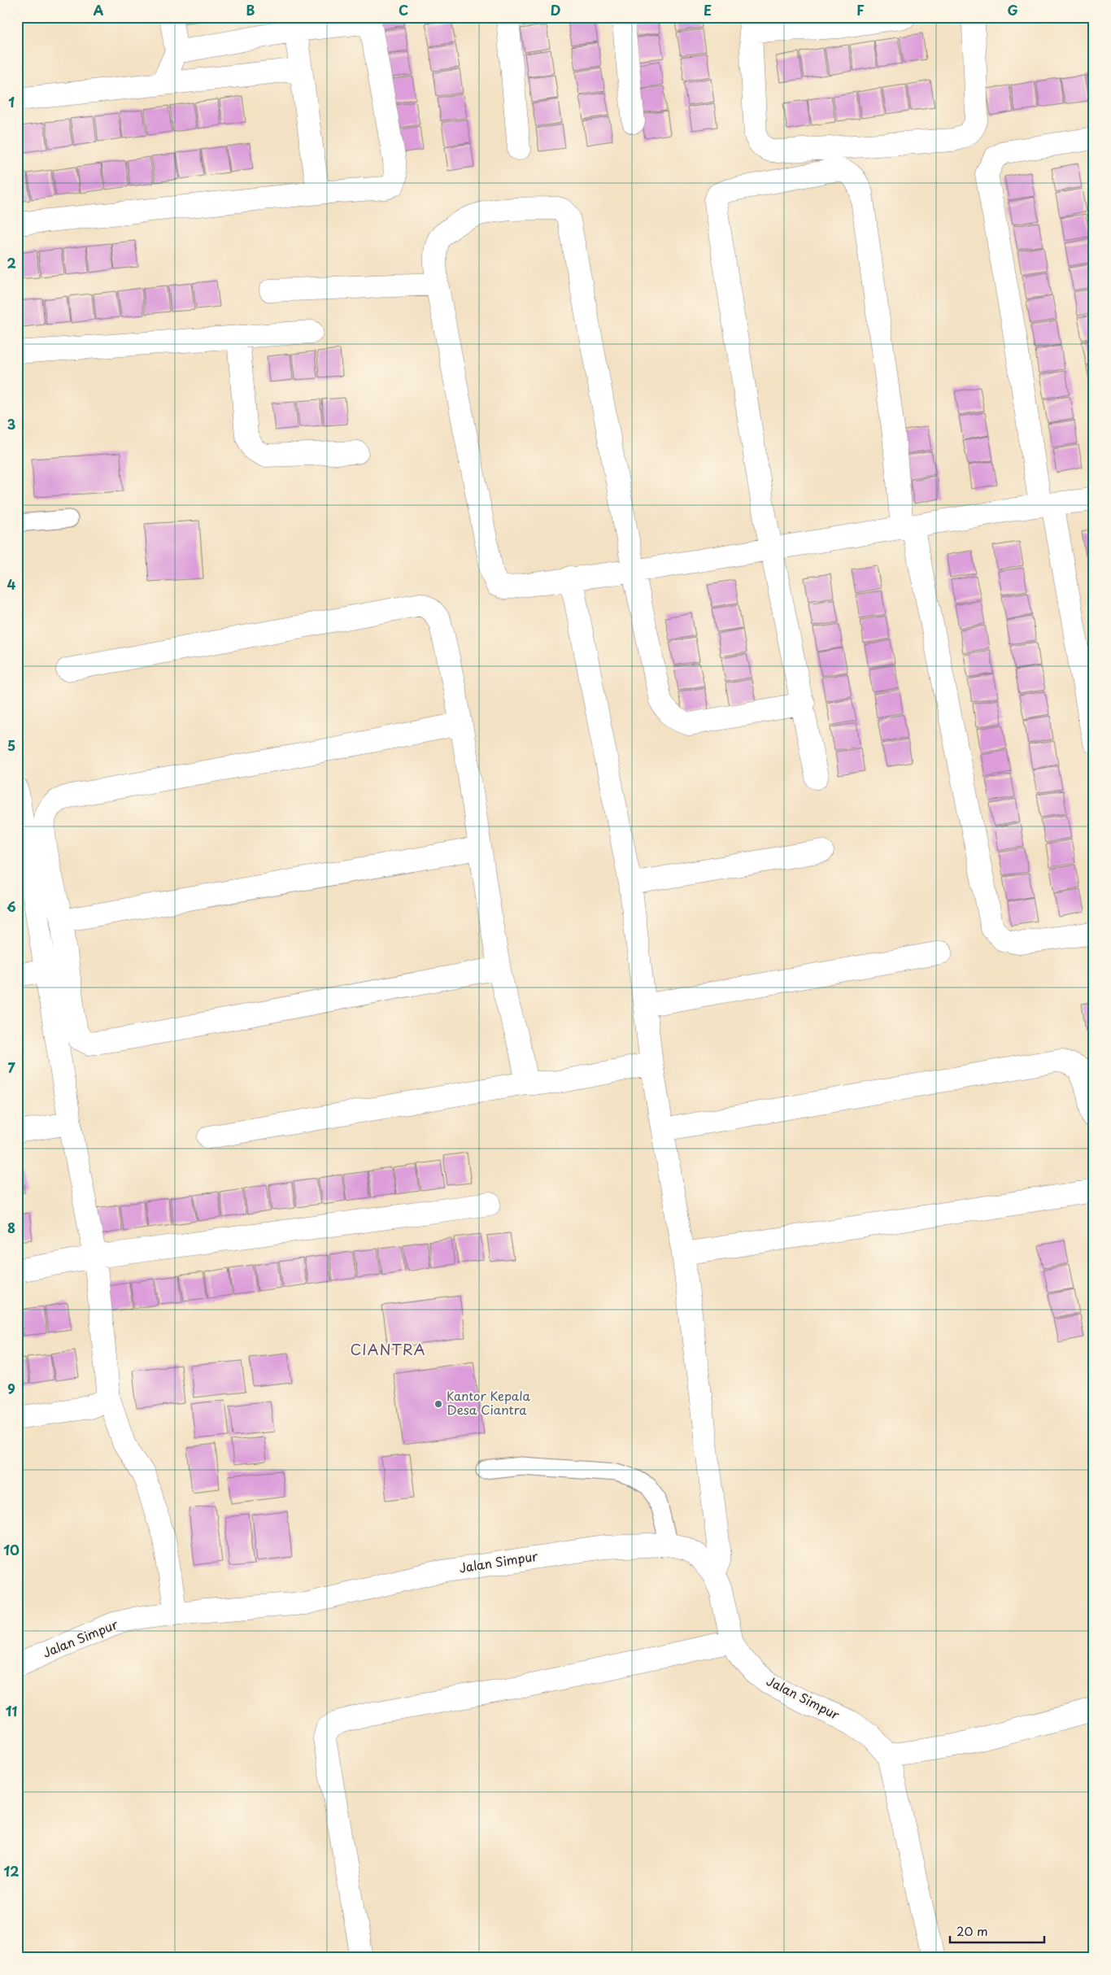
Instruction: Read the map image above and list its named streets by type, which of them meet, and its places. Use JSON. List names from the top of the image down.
{
  "streets": {
    "street": ["Jalan Simpur"]
  },
  "districts": ["CIANTRA"],
  "places": ["Kantor Kepala Desa Ciantra"],
  "scale_bar": "20 m",
  "grid": {
    "columns": [
      "A",
      "B",
      "C",
      "D",
      "E",
      "F",
      "G"
    ],
    "rows": [
      "1",
      "2",
      "3",
      "4",
      "5",
      "6",
      "7",
      "8",
      "9",
      "10",
      "11",
      "12"
    ]
  }
}
